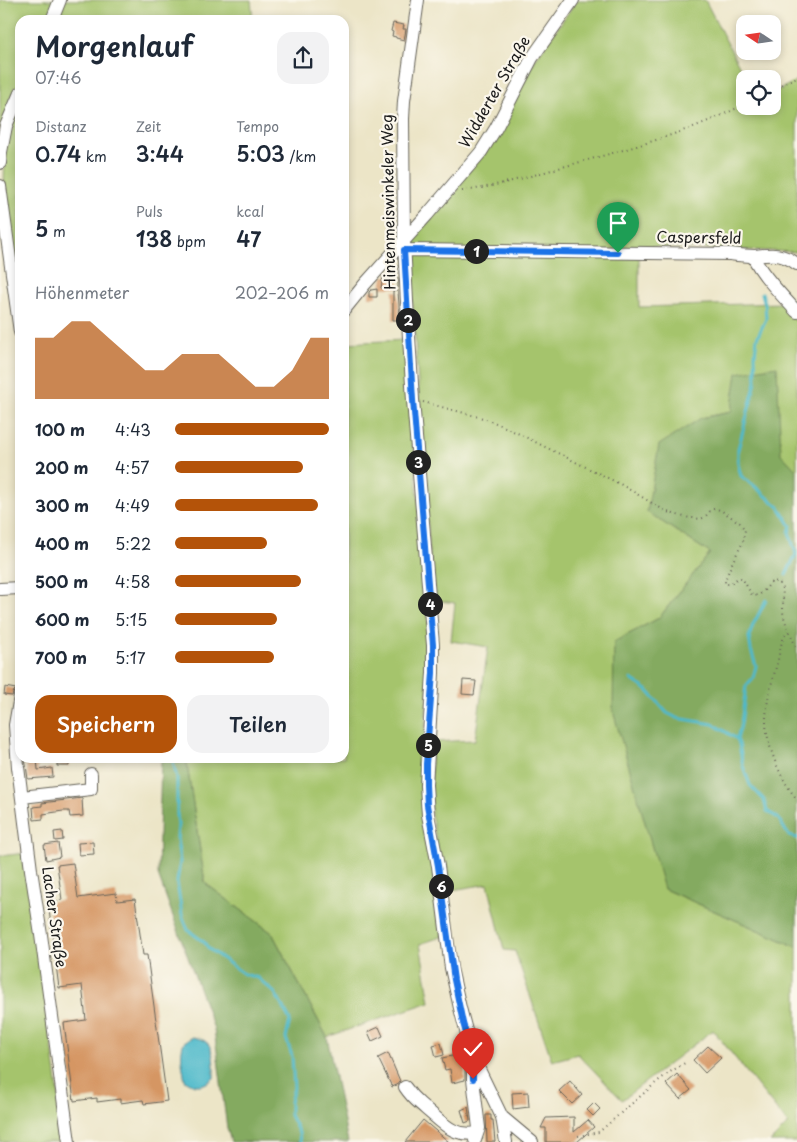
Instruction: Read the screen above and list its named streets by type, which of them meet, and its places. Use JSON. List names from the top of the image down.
{
  "streets": {
    "street": [
      "Widderter Straße",
      "Hintenmeiswinkeler Weg",
      "Caspersfeld",
      "Lacher Straße"
    ]
  },
  "crossings": [
    ["Widderter Straße", "Hintenmeiswinkeler Weg"],
    ["Widderter Straße", "Caspersfeld"],
    ["Hintenmeiswinkeler Weg", "Caspersfeld"]
  ],
  "north": "left",
  "page": {
    "heading": ["Morgenlauf", "07:46"],
    "stats": [
      ["Distanz", "0.74 km"],
      ["Zeit", "3:44"],
      ["Tempo", "5:03 /km"],
      ["5 m"],
      ["Puls", "138 bpm"],
      ["kcal", "47"]
    ],
    "pins": [
      "1",
      "2",
      "3",
      "4",
      "5",
      "6"
    ],
    "chart": ["Höhenmeter", "202–206 m"],
    "list": [
      {
        "name": "100 m",
        "note": "4:43"
      },
      {
        "name": "200 m",
        "note": "4:57"
      },
      {
        "name": "300 m",
        "note": "4:49"
      },
      {
        "name": "400 m",
        "note": "5:22"
      },
      {
        "name": "500 m",
        "note": "4:58"
      },
      {
        "name": "600 m",
        "note": "5:15"
      },
      {
        "name": "700 m",
        "note": "5:17"
      }
    ],
    "buttons": ["Speichern", "Teilen"]
  }
}
